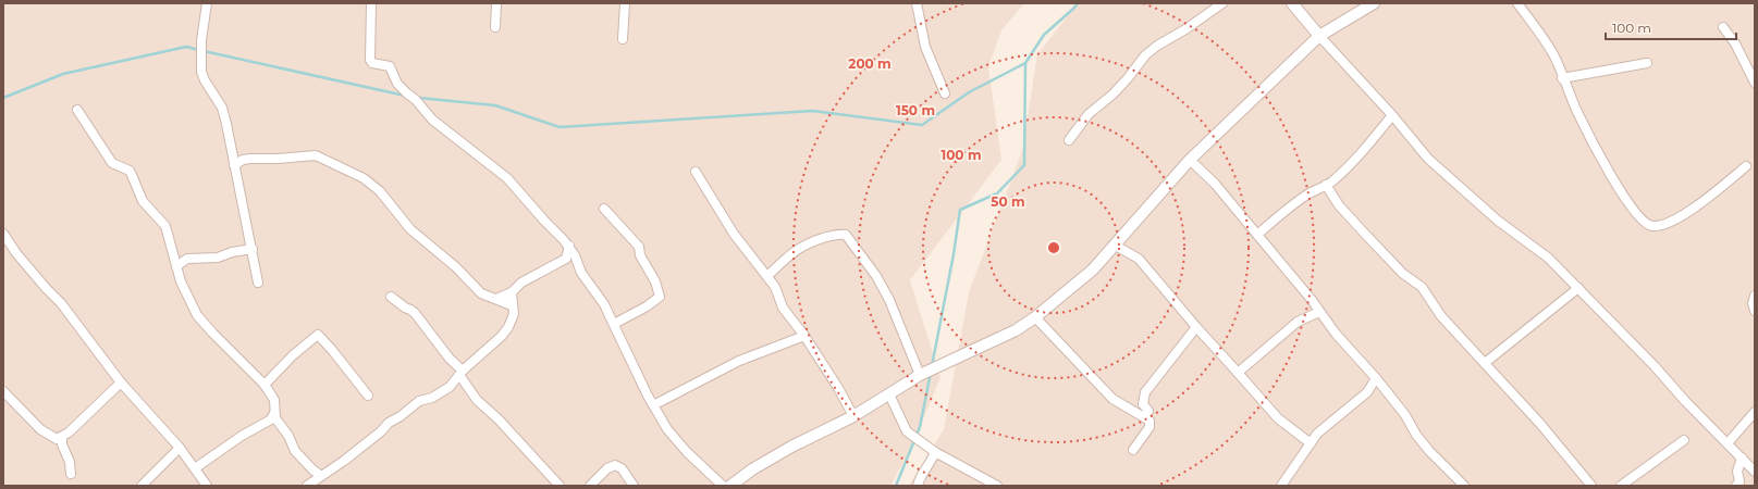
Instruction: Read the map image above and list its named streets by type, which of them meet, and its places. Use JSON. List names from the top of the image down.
{
  "scale_bar": "100 m",
  "rings": [
    "200 m",
    "150 m",
    "100 m",
    "50 m"
  ]
}
